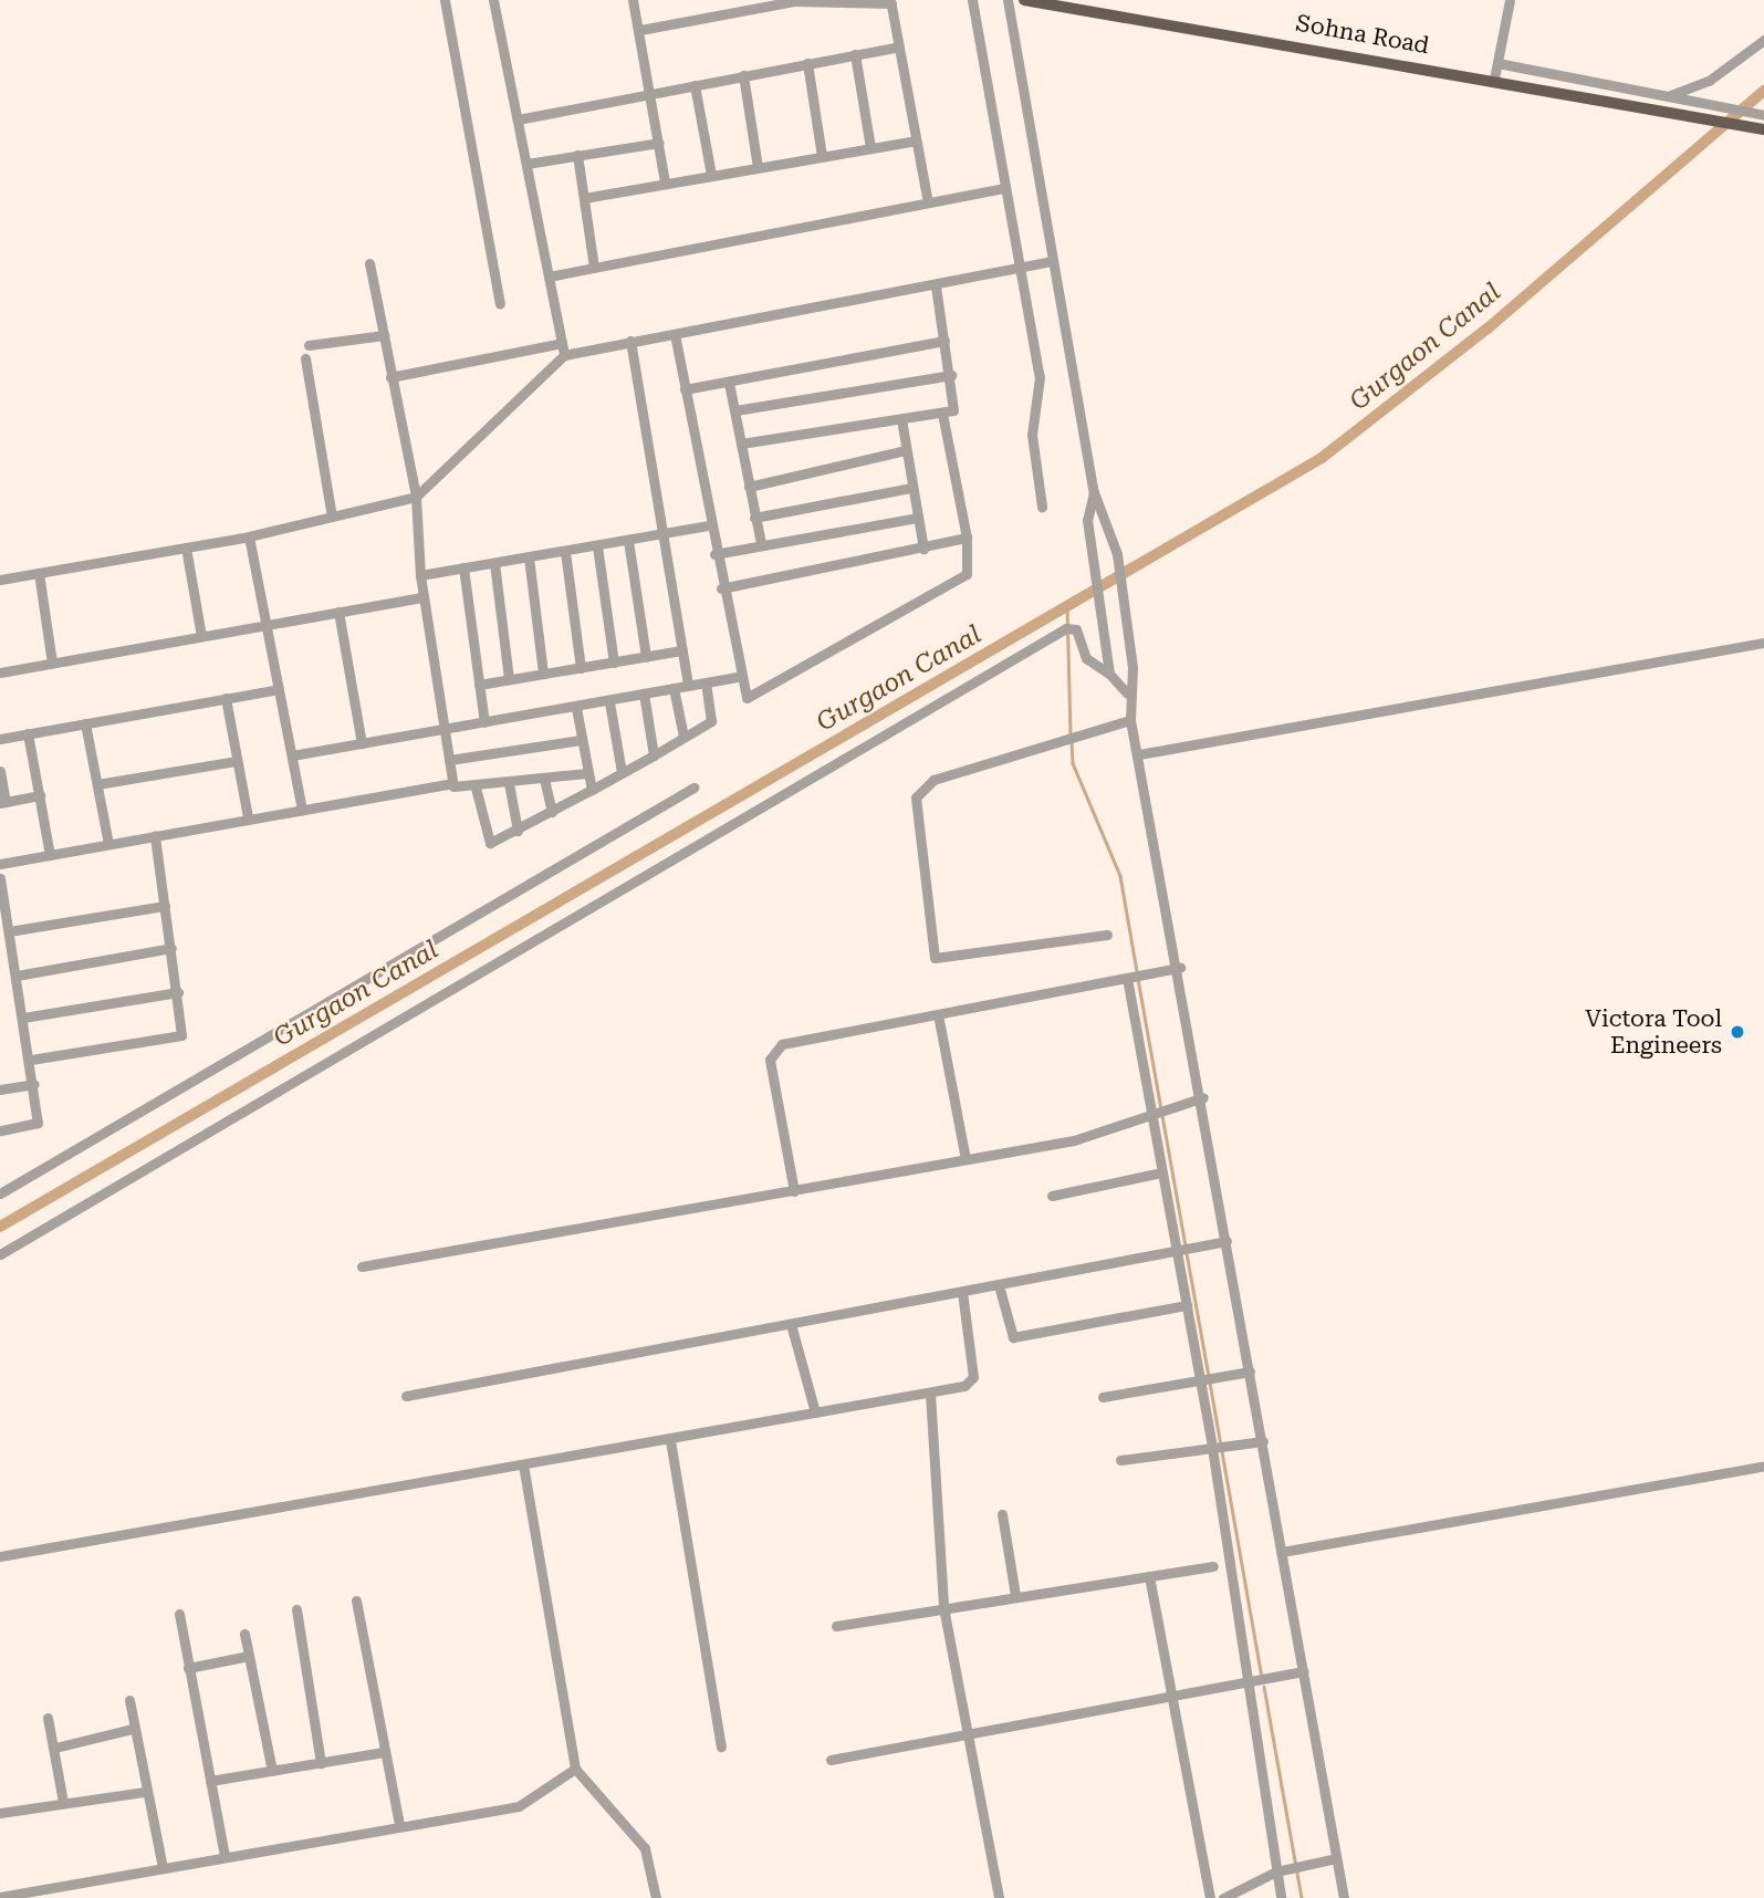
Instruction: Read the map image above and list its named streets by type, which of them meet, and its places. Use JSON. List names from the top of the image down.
{
  "streets": {
    "main road": ["Sohna Road"]
  },
  "water": ["Gurgaon Canal"],
  "places": ["Victora Tool Engineers"]
}
